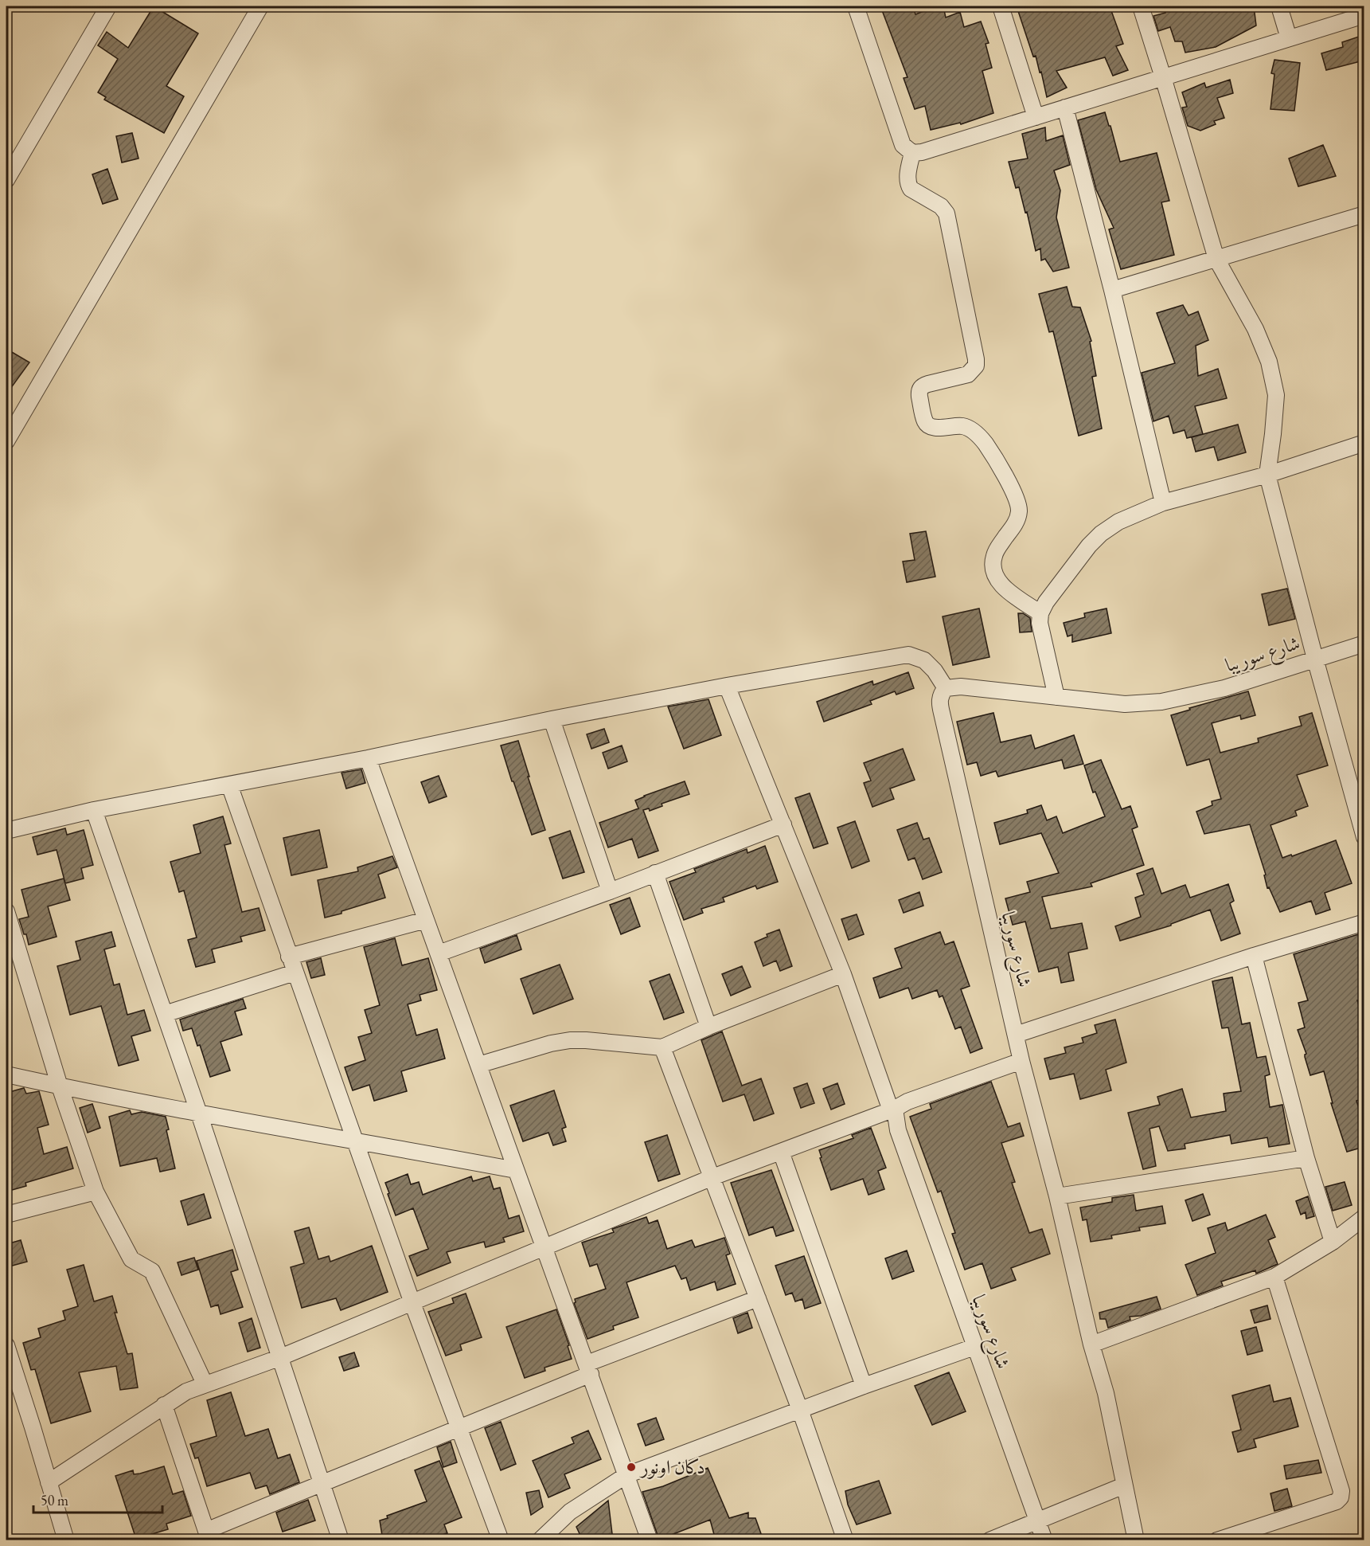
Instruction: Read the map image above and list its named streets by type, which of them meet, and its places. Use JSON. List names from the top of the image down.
{
  "streets": {
    "street": ["شارع سوريبا"]
  },
  "places": ["دكان اونور"],
  "scale_bar": "50 m"
}
